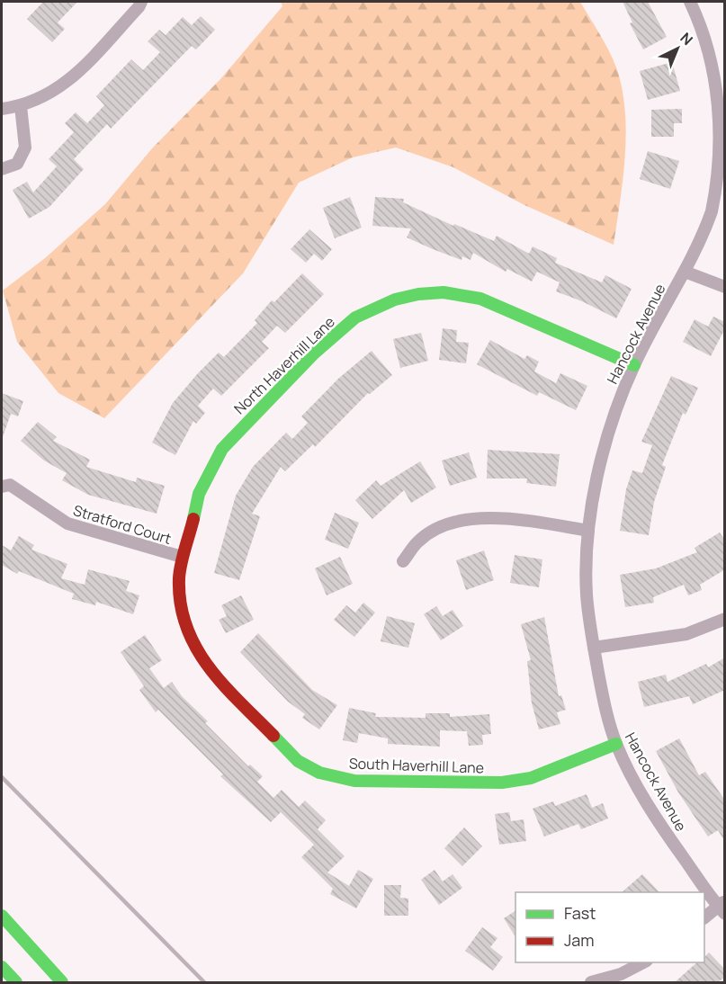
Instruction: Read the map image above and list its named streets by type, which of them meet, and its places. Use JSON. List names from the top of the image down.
{
  "streets": {
    "street": [
      "Hancock Avenue",
      "North Haverhill Lane",
      "Stratford Court",
      "South Haverhill Lane"
    ]
  },
  "crossings": [
    ["Hancock Avenue", "North Haverhill Lane"],
    ["Hancock Avenue", "South Haverhill Lane"],
    ["North Haverhill Lane", "Stratford Court"],
    ["North Haverhill Lane", "South Haverhill Lane"],
    ["Stratford Court", "South Haverhill Lane"]
  ],
  "legend": ["Fast", "Jam"],
  "north": "top right"
}
